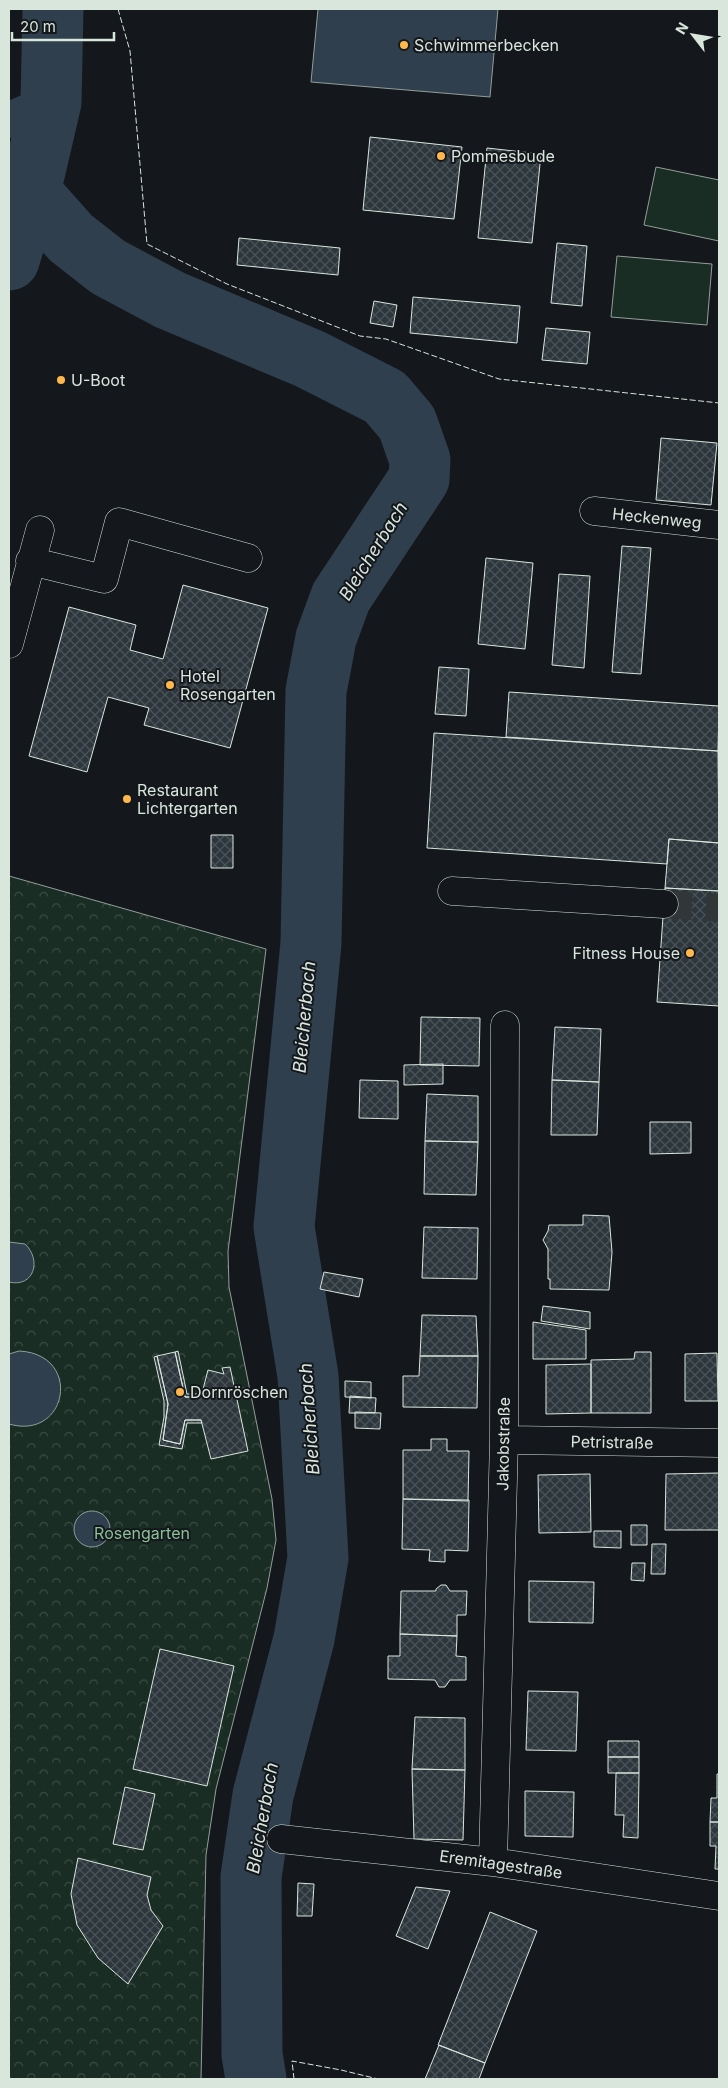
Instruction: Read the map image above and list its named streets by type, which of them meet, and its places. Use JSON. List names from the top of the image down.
{
  "streets": {
    "street": [
      "Heckenweg",
      "Petristraße",
      "Jakobstraße",
      "Eremitagestraße"
    ]
  },
  "crossings": [
    ["Petristraße", "Jakobstraße"],
    ["Jakobstraße", "Eremitagestraße"]
  ],
  "water": ["Bleicherbach"],
  "parks": ["Rosengarten"],
  "places": [
    "Schwimmerbecken",
    "Pommesbude",
    "U-Boot",
    "Hotel Rosengarten",
    "Restaurant Lichtergarten",
    "Fitness House",
    "Dornröschen"
  ],
  "scale_bar": "20 m",
  "north": "top left"
}
